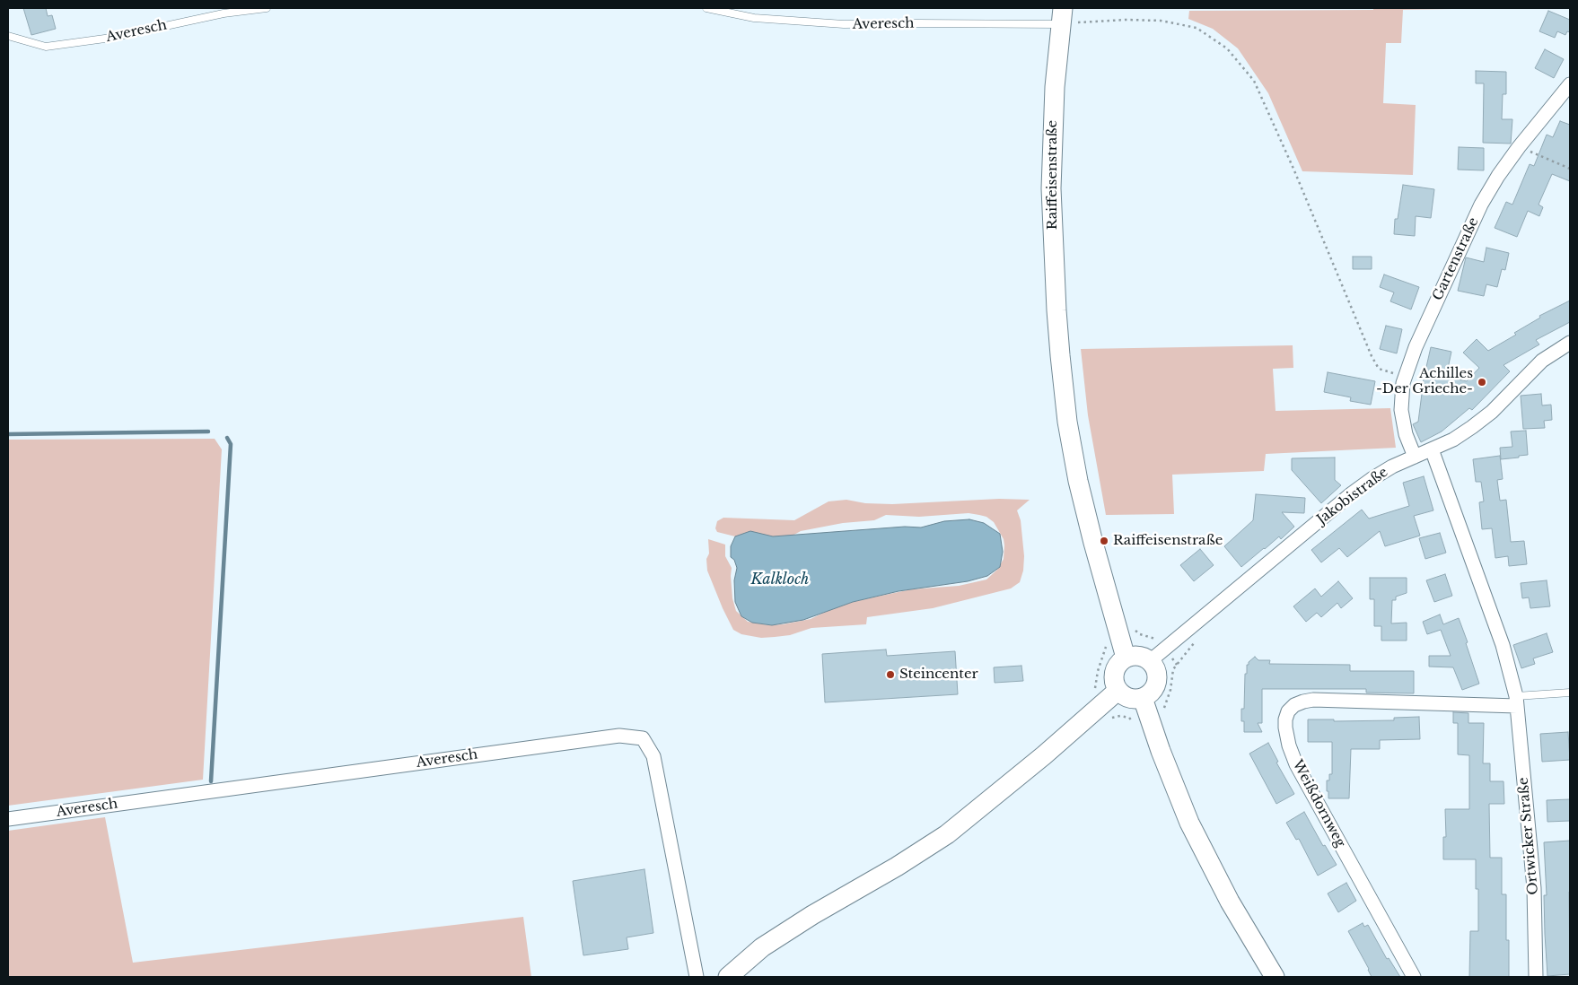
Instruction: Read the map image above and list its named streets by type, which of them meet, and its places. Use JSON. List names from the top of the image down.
{
  "streets": {
    "street": [
      "Averesch",
      "Raiffeisenstraße",
      "Gartenstraße",
      "Jakobistraße",
      "Weißdornweg",
      "Ortwicker Straße"
    ]
  },
  "crossings": [
    ["Averesch", "Raiffeisenstraße"],
    ["Raiffeisenstraße", "Jakobistraße"],
    ["Gartenstraße", "Jakobistraße"],
    ["Jakobistraße", "Ortwicker Straße"],
    ["Weißdornweg", "Ortwicker Straße"]
  ],
  "water": ["Kalkloch"],
  "places": ["Achilles -Der Grieche-", "Raiffeisenstraße", "Steincenter"]
}
